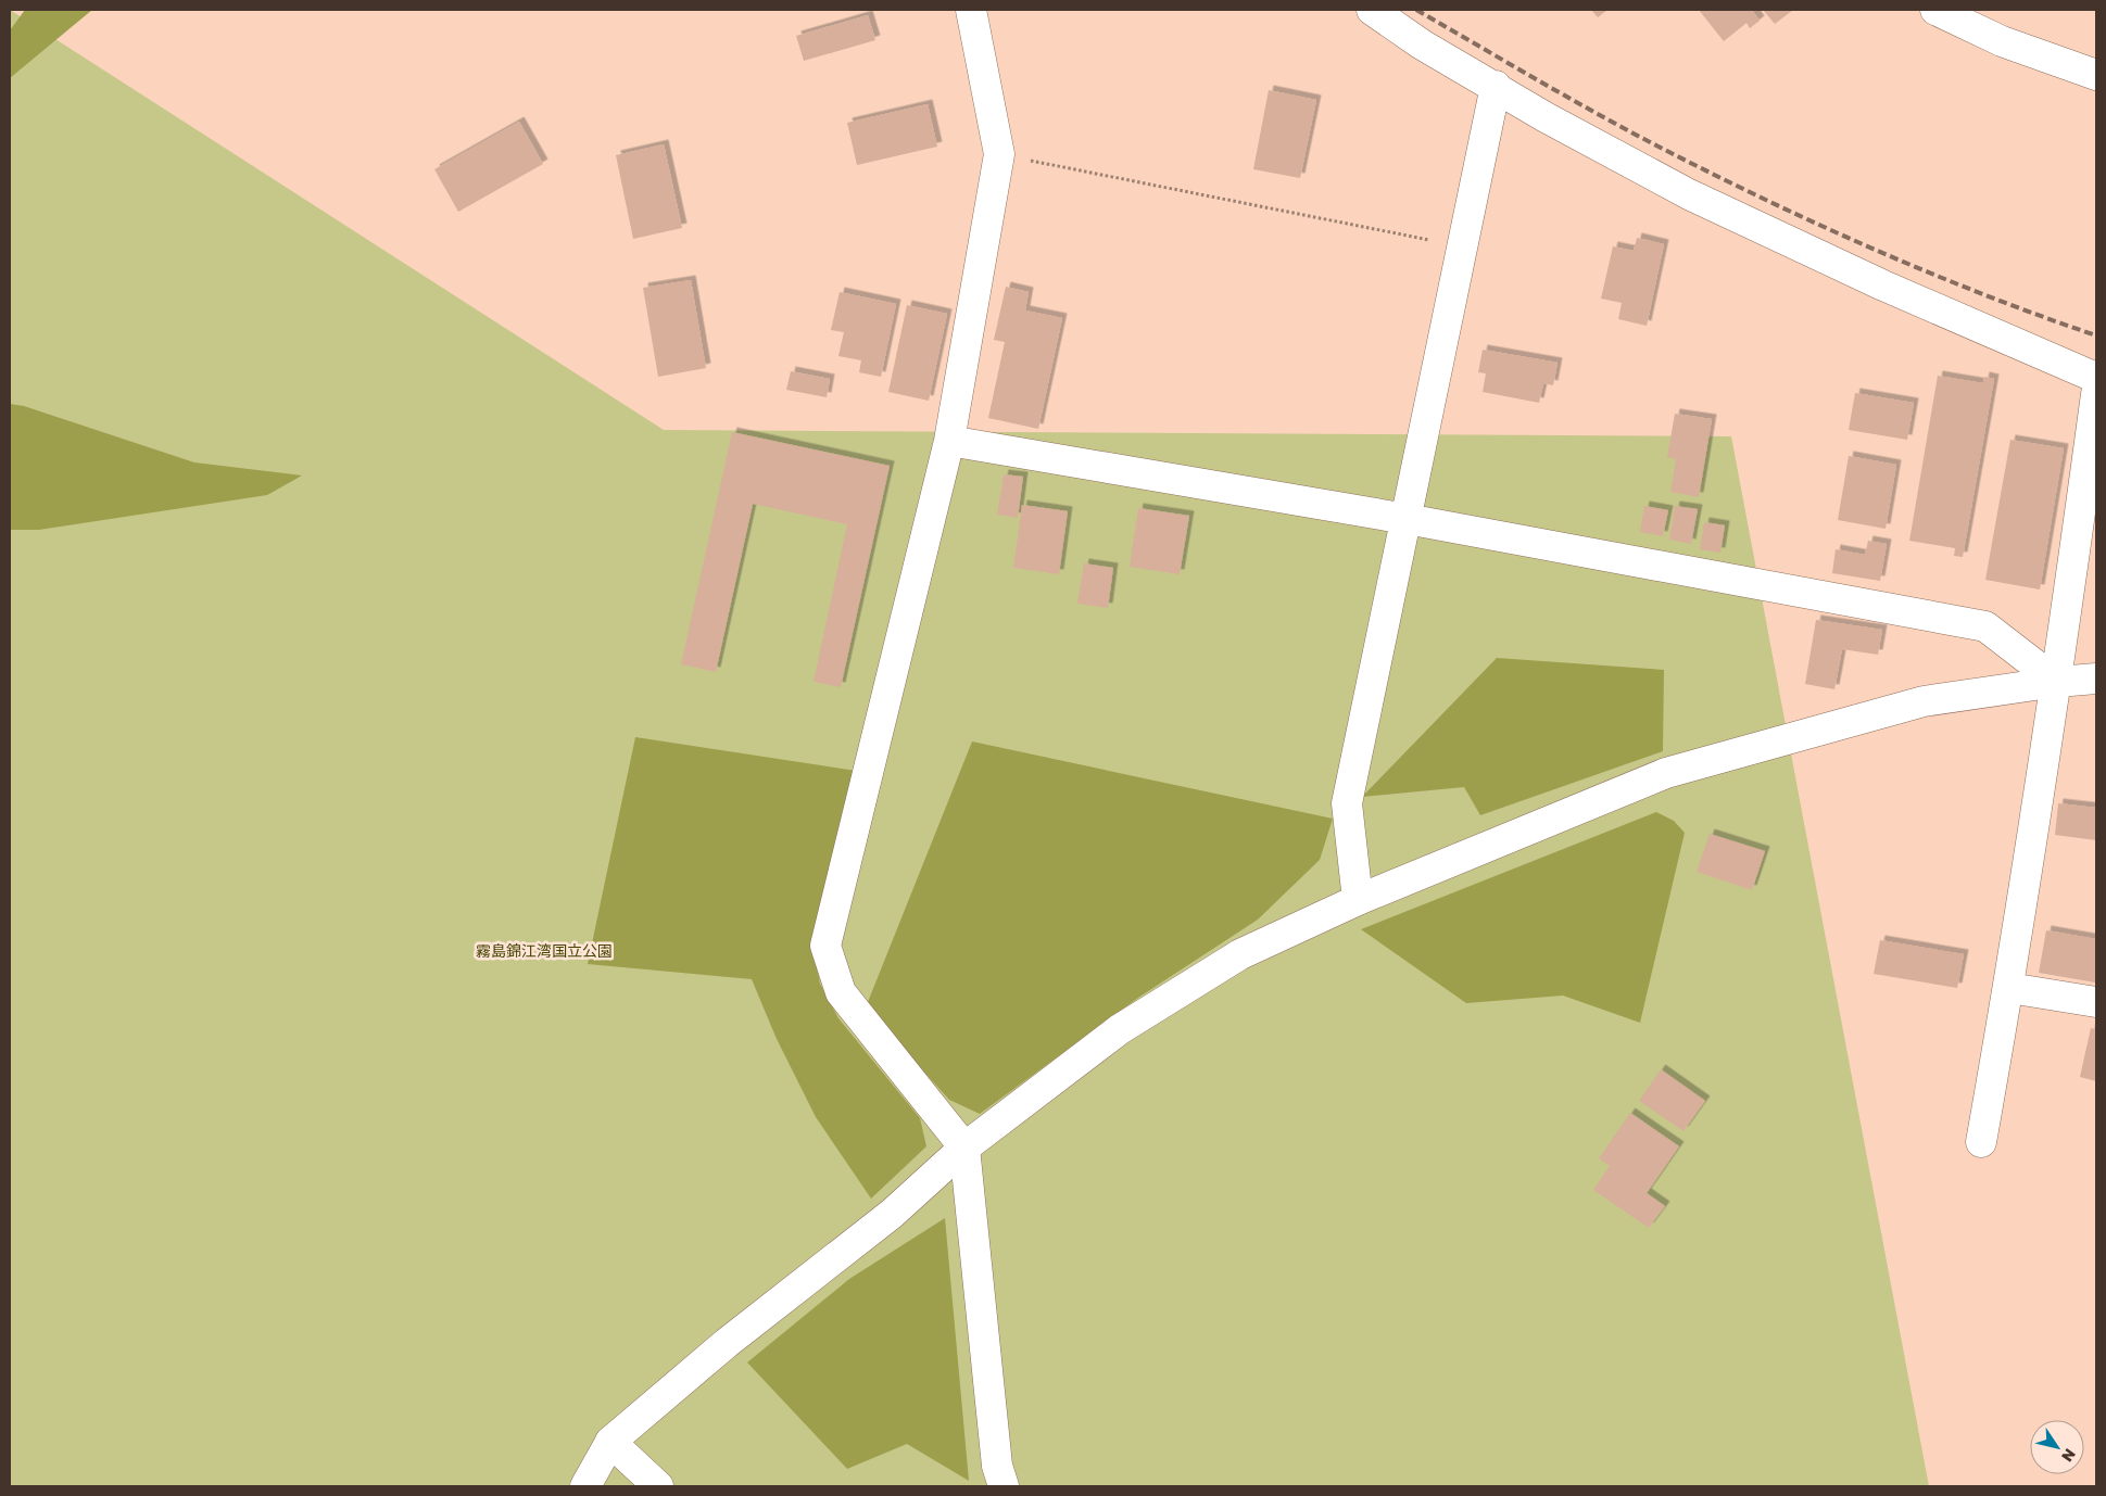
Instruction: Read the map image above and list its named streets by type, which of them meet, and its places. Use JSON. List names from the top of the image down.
{
  "parks": ["霧島錦江湾国立公園"],
  "north": "bottom right"
}
